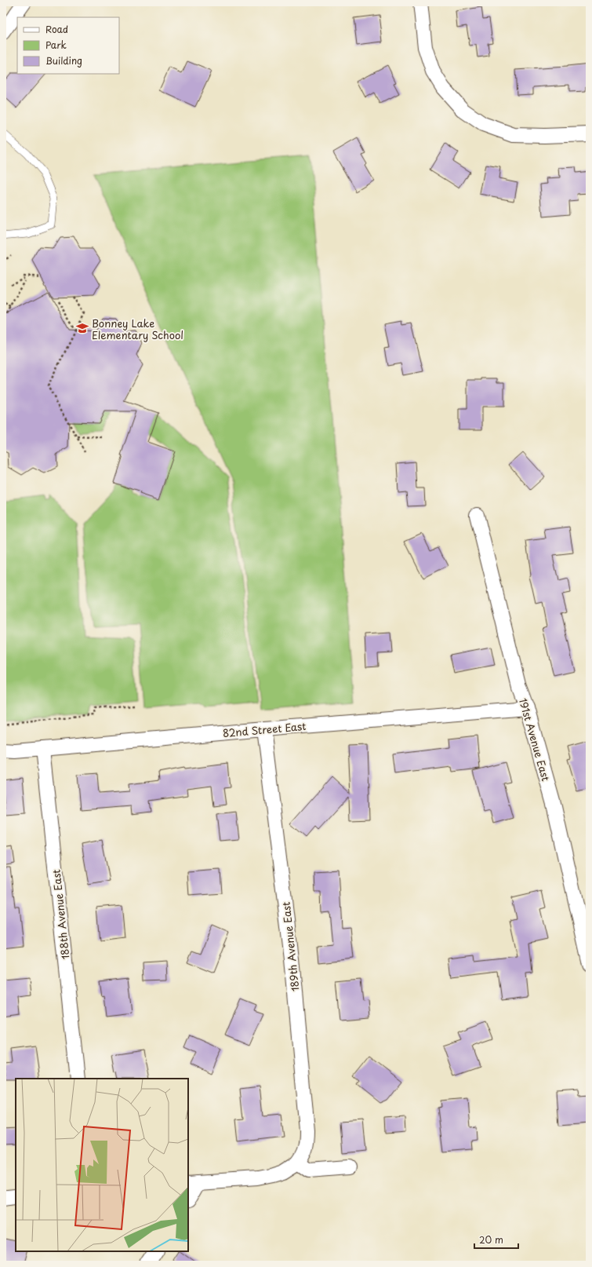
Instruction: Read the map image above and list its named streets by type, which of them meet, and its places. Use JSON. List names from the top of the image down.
{
  "streets": {
    "street": [
      "82nd Street East",
      "191st Avenue East",
      "188th Avenue East",
      "189th Avenue East"
    ]
  },
  "crossings": [
    ["82nd Street East", "191st Avenue East"],
    ["82nd Street East", "188th Avenue East"],
    ["82nd Street East", "189th Avenue East"]
  ],
  "places": {
    "school or university": ["Bonney Lake Elementary School"]
  },
  "legend": ["Road", "Park", "Building"],
  "scale_bar": "20 m"
}
